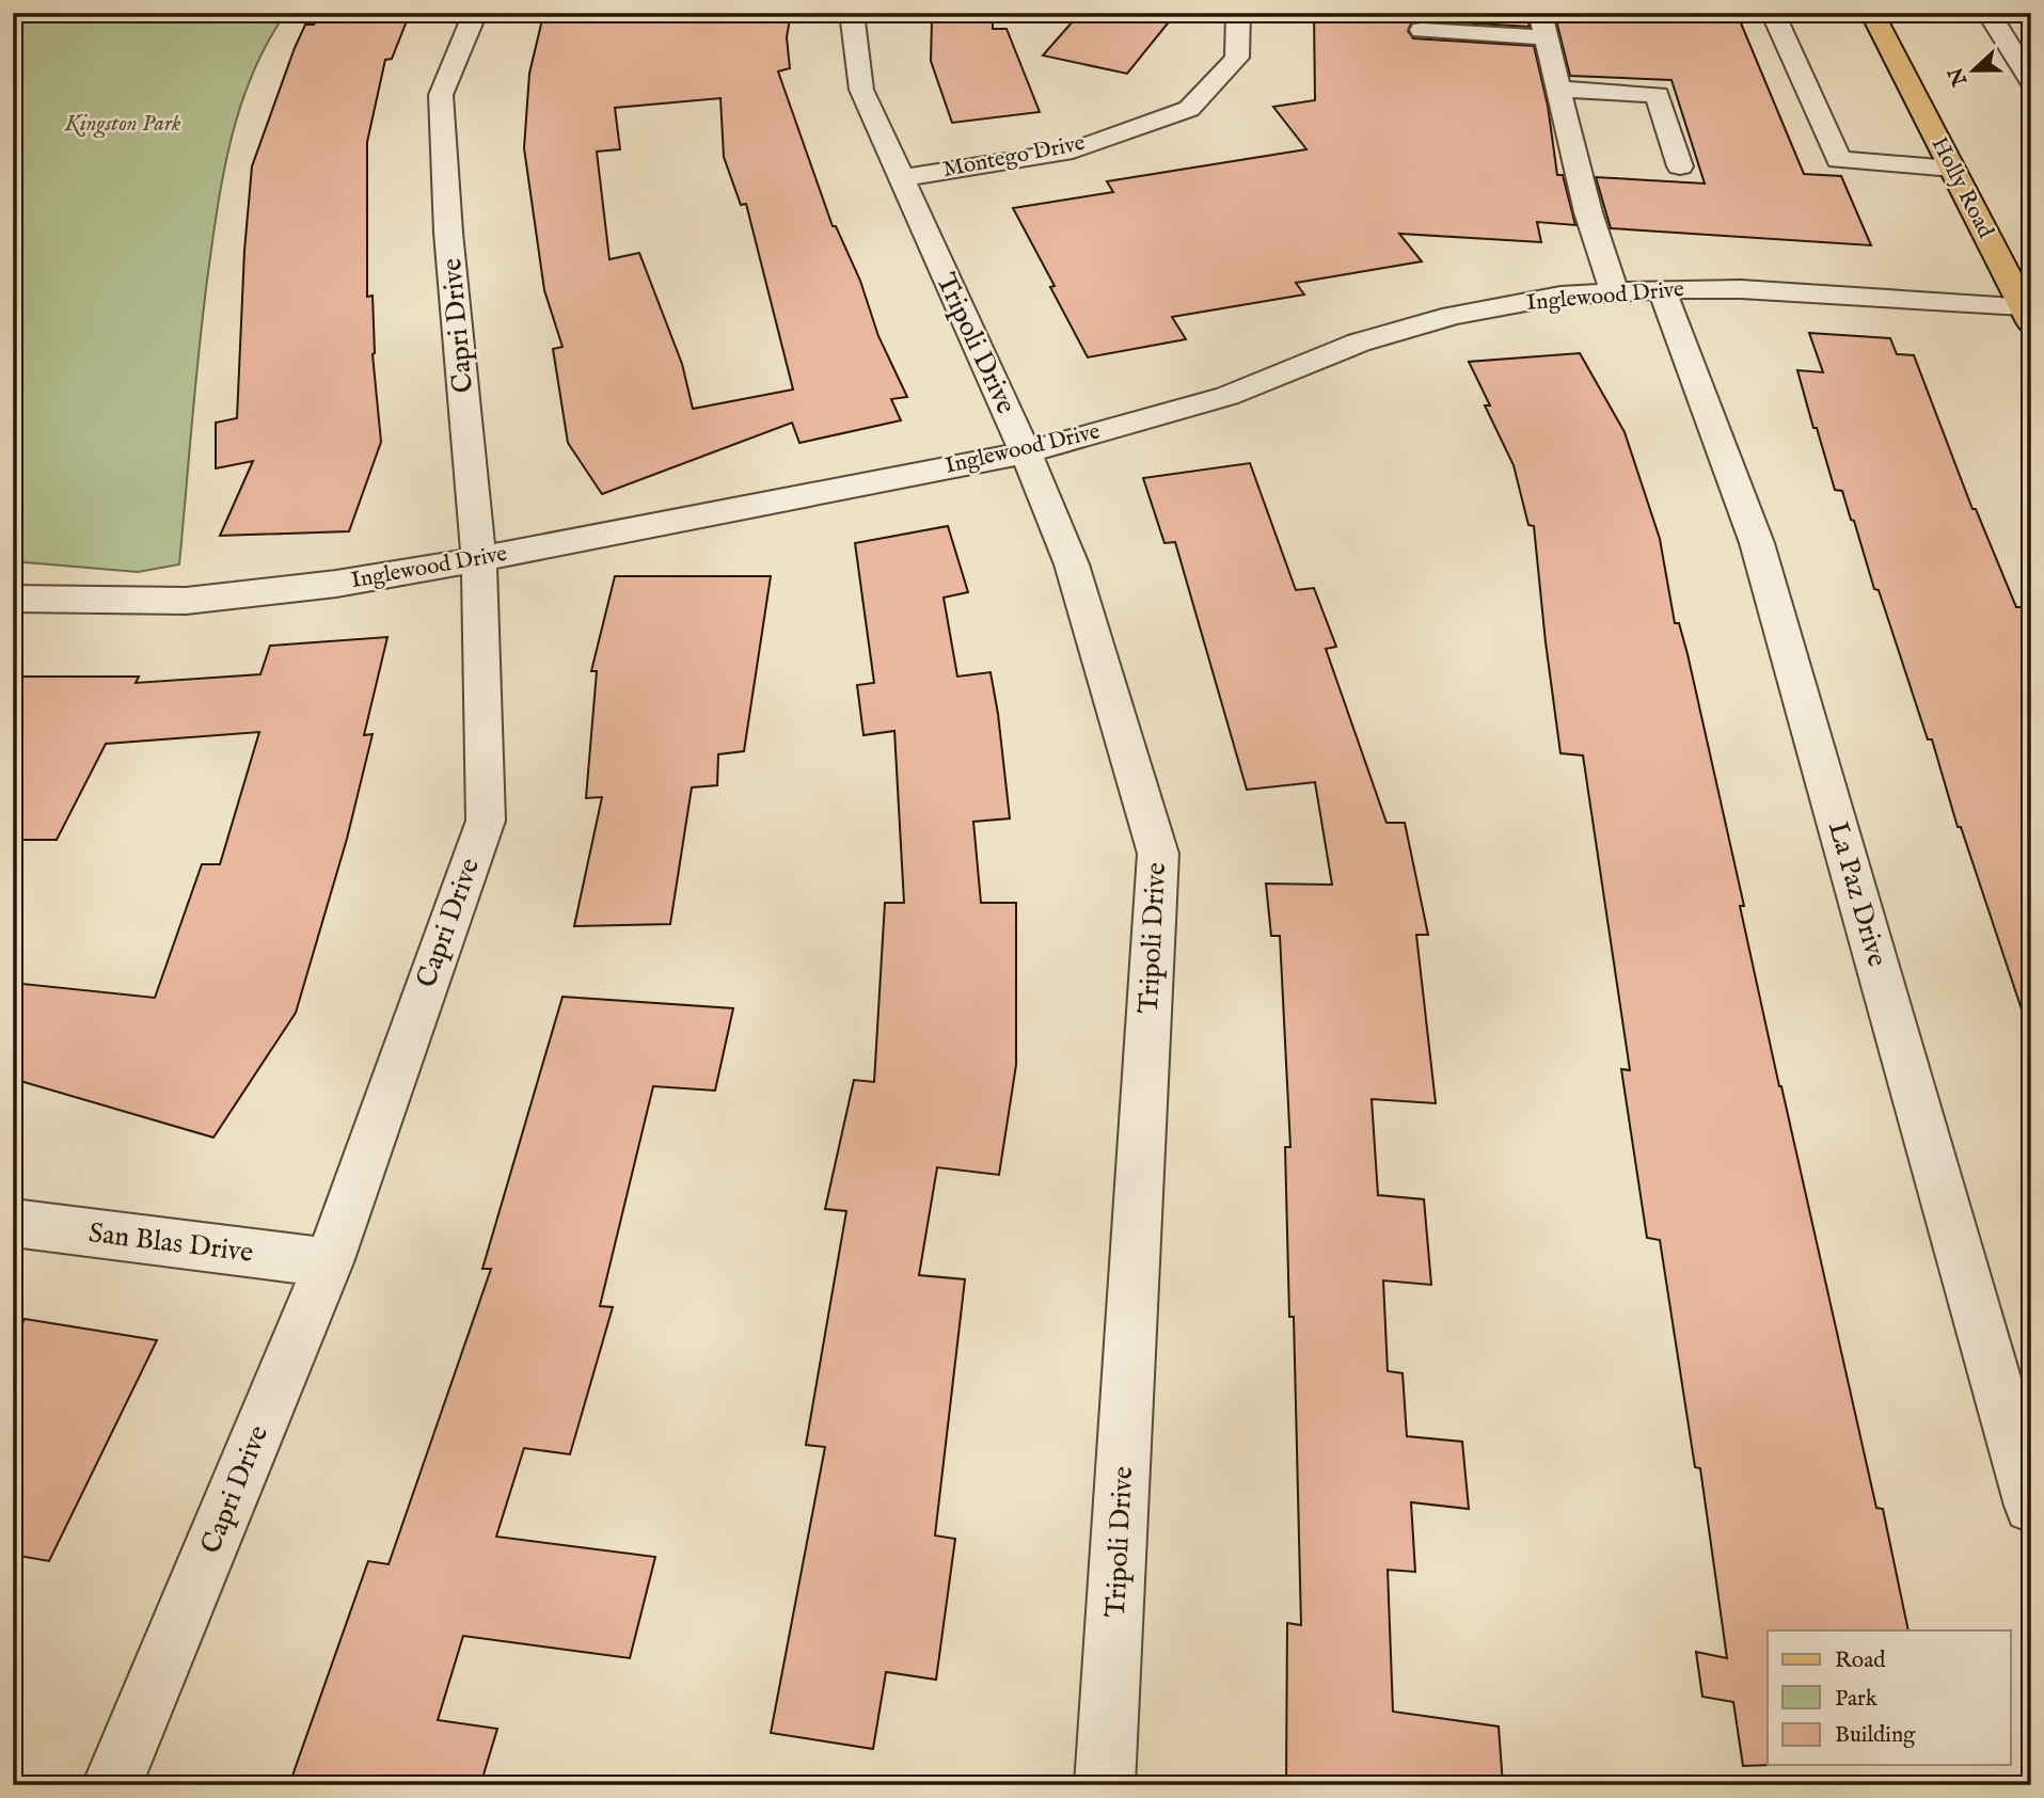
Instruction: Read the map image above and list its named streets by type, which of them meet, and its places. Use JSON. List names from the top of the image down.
{
  "streets": {
    "main road": ["Holly Road"],
    "street": [
      "Montego Drive",
      "Inglewood Drive",
      "Capri Drive",
      "Tripoli Drive",
      "La Paz Drive",
      "San Blas Drive"
    ]
  },
  "crossings": [
    ["Montego Drive", "Tripoli Drive"],
    ["Holly Road", "Inglewood Drive"],
    ["Inglewood Drive", "Capri Drive"],
    ["Inglewood Drive", "Tripoli Drive"],
    ["Inglewood Drive", "La Paz Drive"],
    ["Capri Drive", "San Blas Drive"]
  ],
  "parks": ["Kingston Park"],
  "legend": ["Road", "Park", "Building"],
  "north": "left"
}
